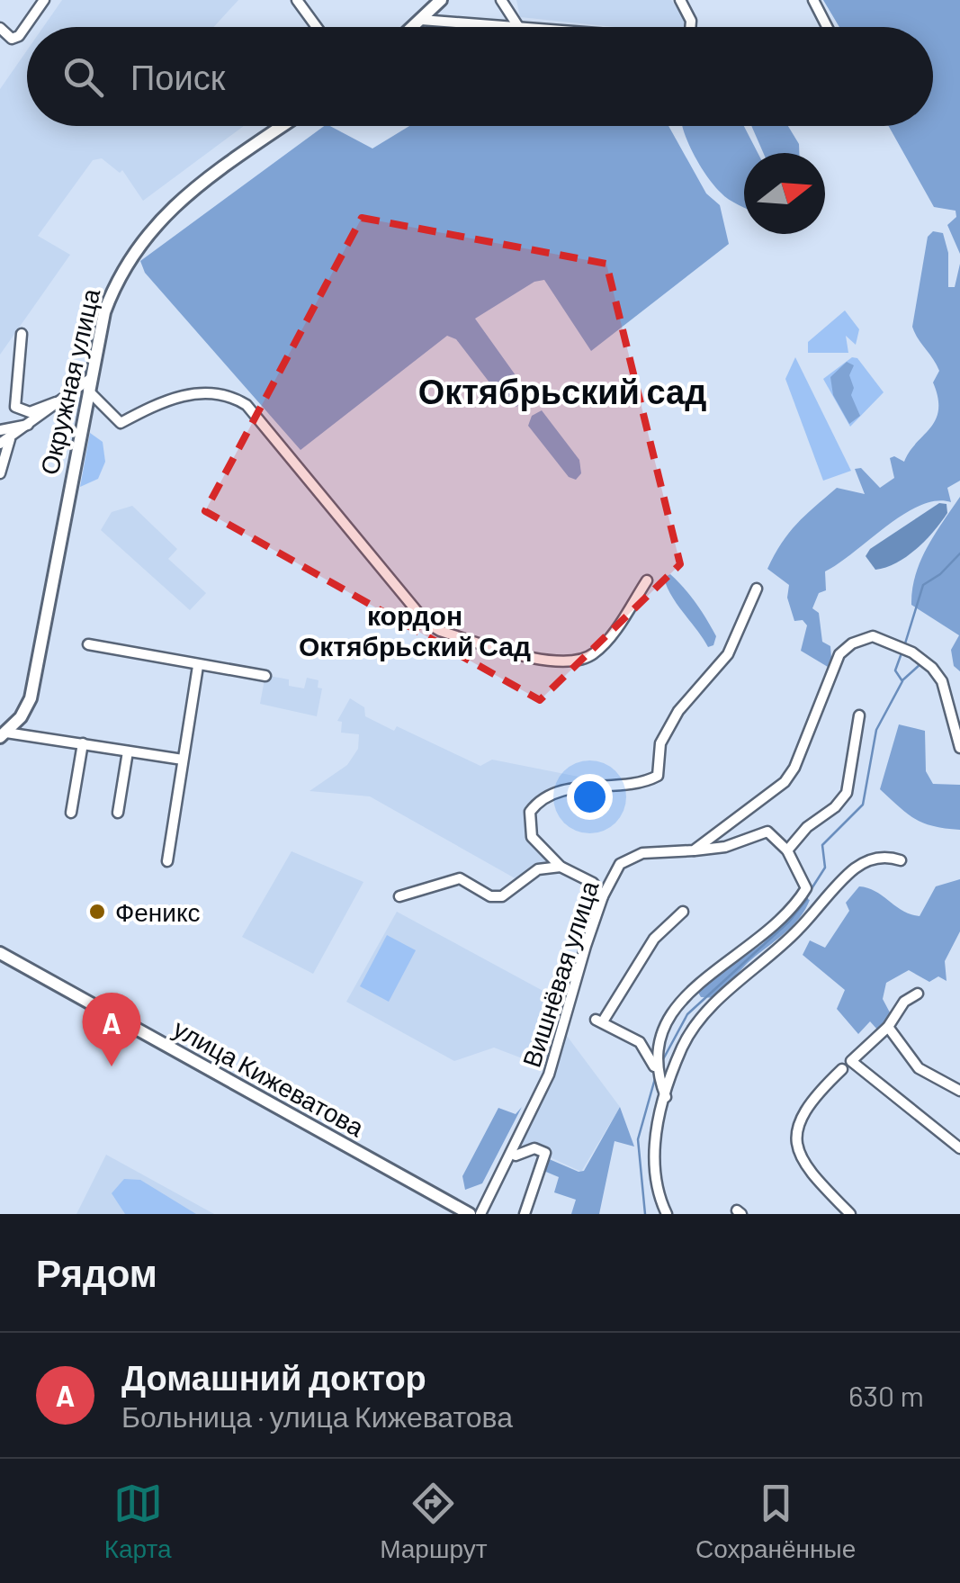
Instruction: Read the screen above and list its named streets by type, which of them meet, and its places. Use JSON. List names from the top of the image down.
{
  "streets": {
    "main road": ["Окружная улица", "улица Кижеватова"],
    "street": ["Вишнёвая улица"]
  },
  "districts": ["Октябрьский сад", "кордон Октябрьский Сад"],
  "places": ["Феникс"],
  "north": "right",
  "page": {
    "search": "Поиск",
    "pins": "A",
    "heading": "Рядом",
    "list": [
      {
        "mark": "A",
        "name": "Домашний доктор",
        "note": "Больница · улица Кижеватова",
        "value": "630 m"
      }
    ],
    "nav": ["Карта", "Маршрут", "Сохранённые"]
  }
}
